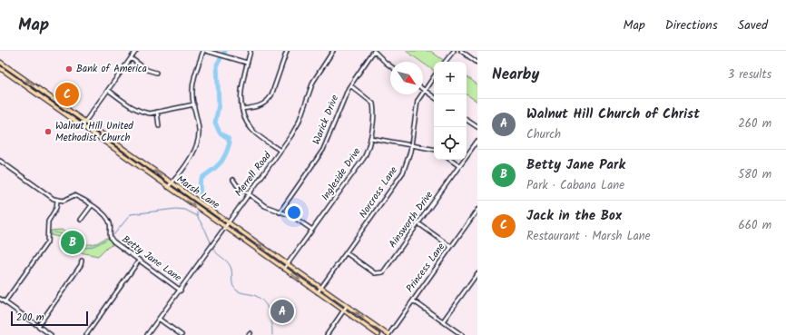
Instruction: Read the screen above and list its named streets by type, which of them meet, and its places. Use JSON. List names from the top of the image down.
{
  "streets": {
    "main road": ["Marsh Lane"],
    "street": [
      "Warick Drive",
      "Merrell Road",
      "Ingleside Drive",
      "Norcross Lane",
      "Ainsworth Drive",
      "Betty Jane Lane",
      "Princess Lane"
    ]
  },
  "crossings": [
    ["Warick Drive", "Ingleside Drive"],
    ["Merrell Road", "Marsh Lane"],
    ["Merrell Road", "Betty Jane Lane"],
    ["Ingleside Drive", "Marsh Lane"],
    ["Marsh Lane", "Norcross Lane"],
    ["Marsh Lane", "Princess Lane"],
    ["Norcross Lane", "Ainsworth Drive"]
  ],
  "places": ["Bank of America", "Walnut Hill United Methodist Church"],
  "scale_bar": "200 m",
  "north": "bottom right",
  "page": {
    "header": "Map",
    "nav": ["Map", "Directions", "Saved"],
    "heading": ["Nearby", "3 results"],
    "map_buttons": ["+", "−"],
    "pins": ["C", "B", "A"],
    "list": [
      {
        "mark": "A",
        "name": "Walnut Hill Church of Christ",
        "note": "Church",
        "value": "260 m"
      },
      {
        "mark": "B",
        "name": "Betty Jane Park",
        "note": "Park · Cabana Lane",
        "value": "580 m"
      },
      {
        "mark": "C",
        "name": "Jack in the Box",
        "note": "Restaurant · Marsh Lane",
        "value": "660 m"
      }
    ],
    "scale": "200 m"
  }
}
